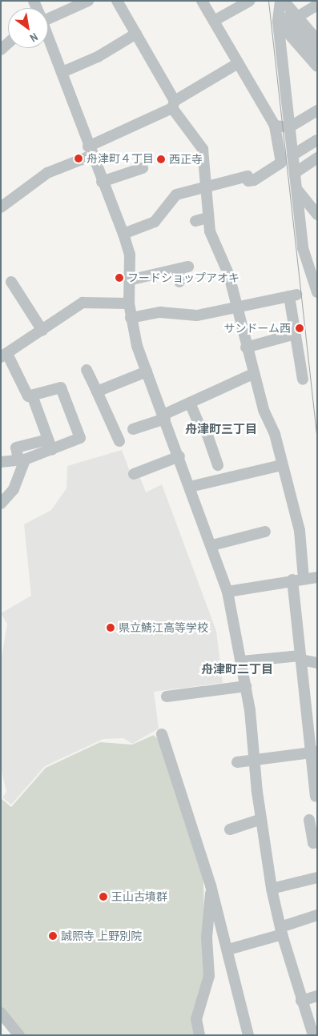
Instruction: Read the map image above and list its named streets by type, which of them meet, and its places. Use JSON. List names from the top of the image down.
{
  "districts": ["舟津町三丁目", "舟津町二丁目"],
  "places": [
    "舟津町４丁目",
    "西正寺",
    "フードショップアオキ",
    "サンドーム西",
    "県立鯖江高等学校",
    "王山古墳群",
    "誠照寺 上野別院"
  ],
  "north": "bottom right"
}
